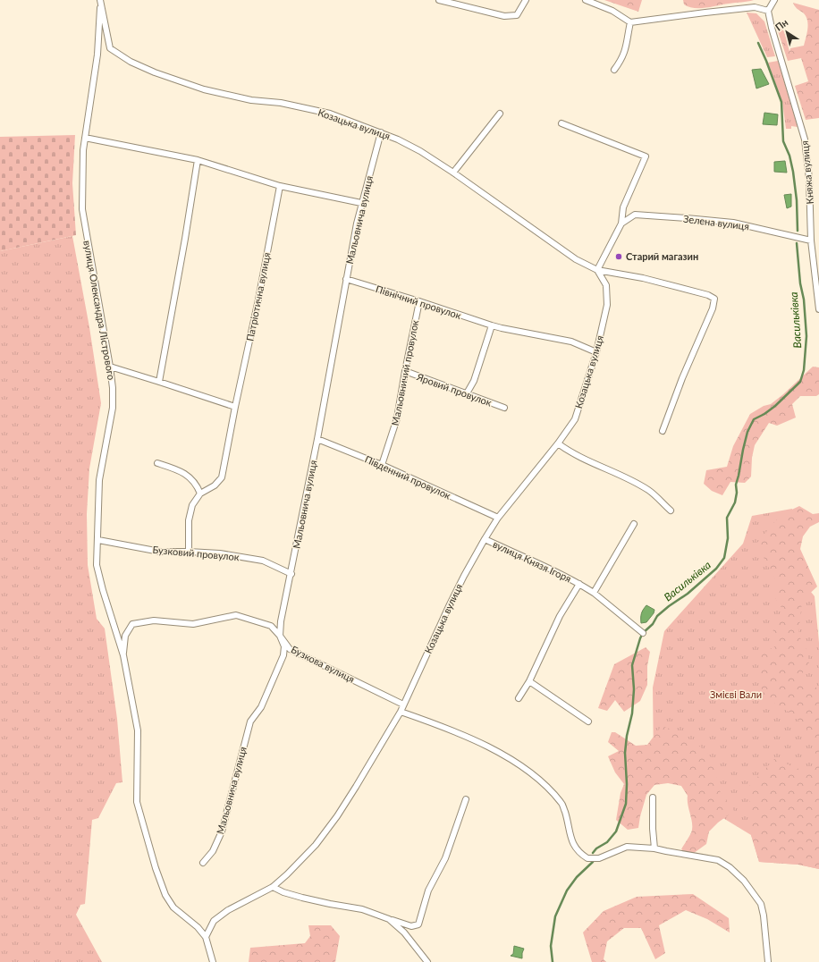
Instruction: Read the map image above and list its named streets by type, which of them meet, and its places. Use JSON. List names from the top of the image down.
{
  "streets": {
    "street": [
      "Козацька вулиця",
      "Княжа вулиця",
      "Мальовнича вулиця",
      "Зелена вулиця",
      "Патріотична вулиця",
      "Північний провулок",
      "вулиця Олександра Лістрового",
      "Мальовничий провулок",
      "Яровий провулок",
      "Південний провулок",
      "Бузковий провулок",
      "вулиця Князя Ігоря",
      "Бузкова вулиця"
    ]
  },
  "crossings": [
    ["Козацька вулиця", "Мальовнича вулиця"],
    ["Козацька вулиця", "Північний провулок"],
    ["Козацька вулиця", "вулиця Олександра Лістрового"],
    ["Козацька вулиця", "Південний провулок"],
    ["Козацька вулиця", "вулиця Князя Ігоря"],
    ["Козацька вулиця", "Бузкова вулиця"],
    ["Княжа вулиця", "Зелена вулиця"],
    ["Мальовнича вулиця", "Північний провулок"],
    ["Мальовнича вулиця", "Південний провулок"],
    ["Мальовнича вулиця", "Бузковий провулок"],
    ["Мальовнича вулиця", "Бузкова вулиця"],
    ["Патріотична вулиця", "Бузковий провулок"],
    ["Північний провулок", "Мальовничий провулок"],
    ["вулиця Олександра Лістрового", "Бузковий провулок"],
    ["вулиця Олександра Лістрового", "Бузкова вулиця"],
    ["Мальовничий провулок", "Яровий провулок"],
    ["Мальовничий провулок", "Південний провулок"]
  ],
  "water": ["Васильківка"],
  "parks": ["Змієві Вали"],
  "places": ["Старий магазин"],
  "north": "top left"
}
